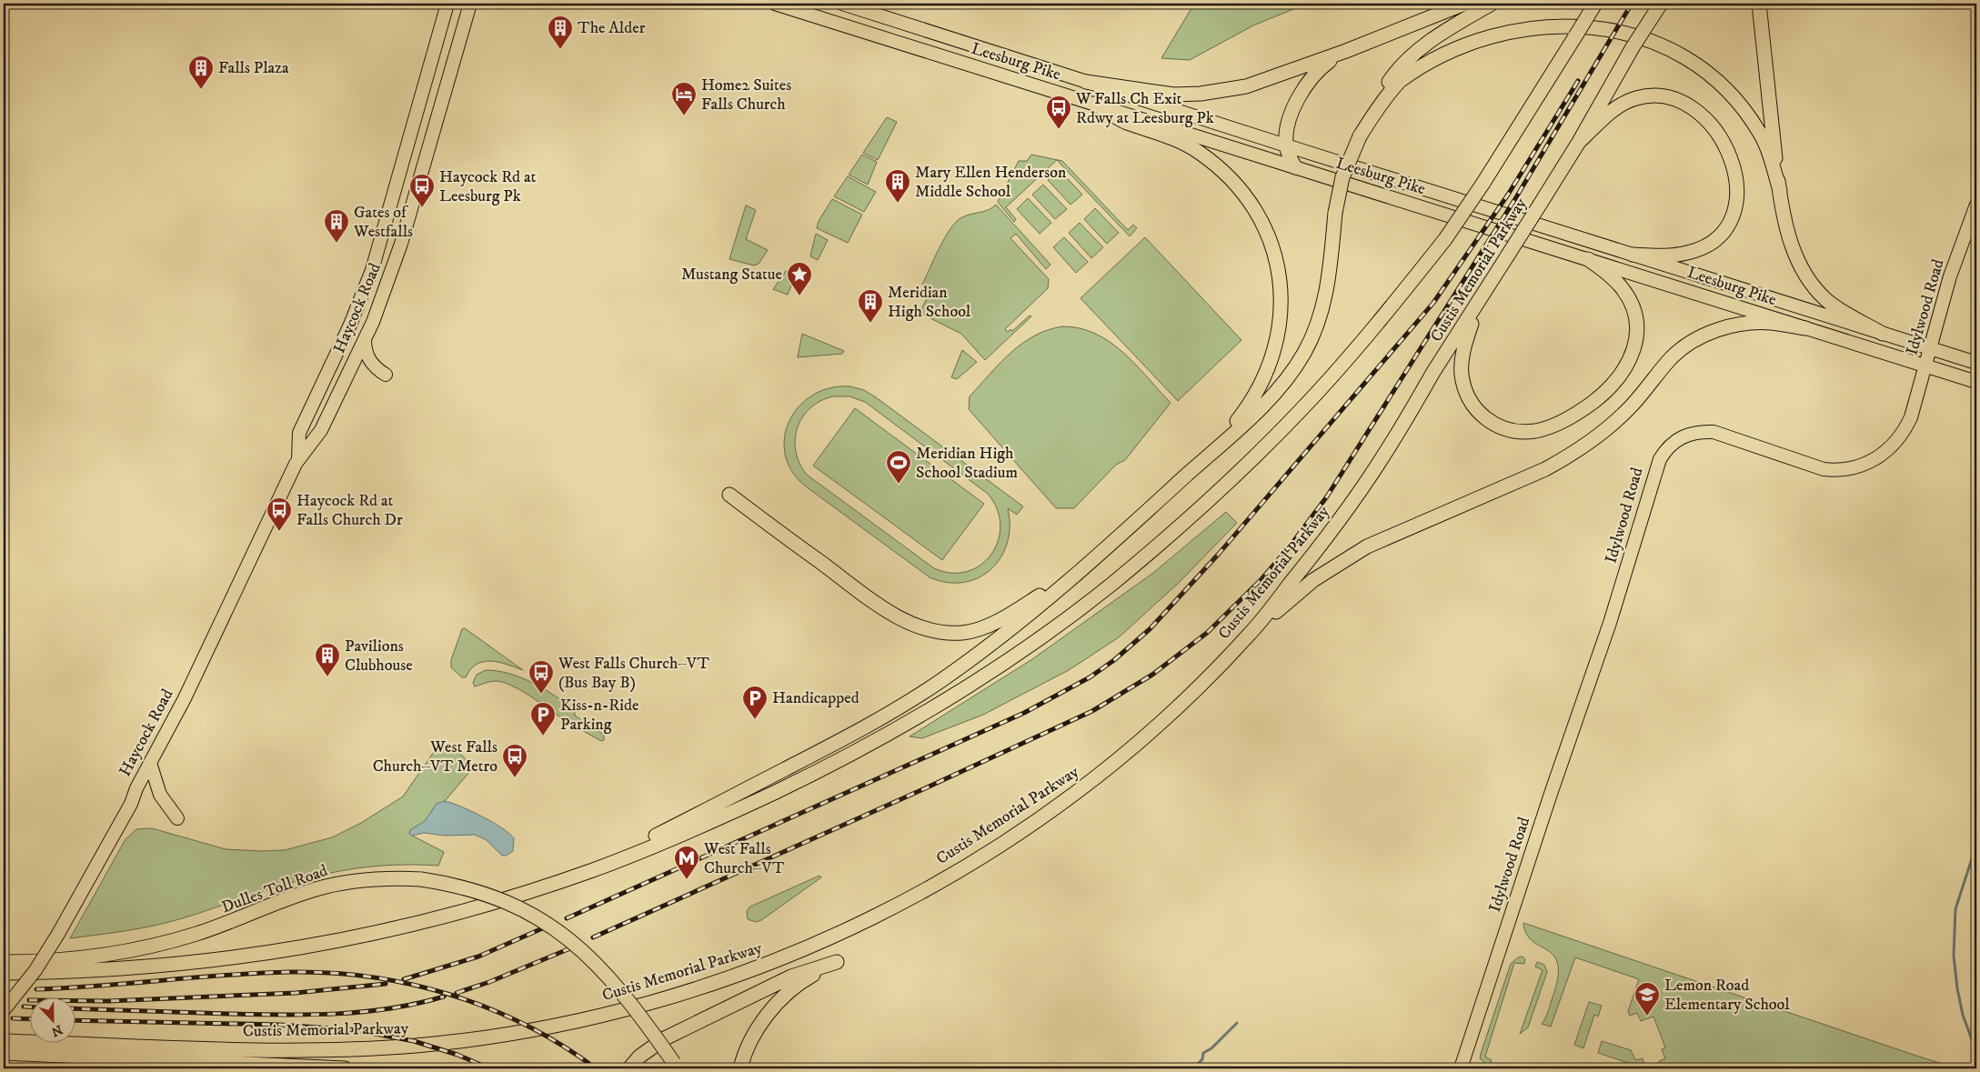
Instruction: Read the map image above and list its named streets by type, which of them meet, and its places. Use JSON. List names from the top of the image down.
{
  "streets": {
    "highway": ["Custis Memorial Parkway", "Dulles Toll Road"],
    "main road": ["Leesburg Pike", "Idylwood Road", "Haycock Road"]
  },
  "crossings": [
    ["Leesburg Pike", "Idylwood Road"]
  ],
  "places": {
    "building": [
      "The Alder",
      "Falls Plaza",
      "Mary Ellen Henderson Middle School",
      "Gates of Westfalls",
      "Meridian High School",
      "Pavilions Clubhouse"
    ],
    "hotel": ["Home2 Suites Falls Church"],
    "bus stop": [
      "W Falls Ch Exit Rdwy at Leesburg Pk",
      "Haycock Rd at Leesburg Pk",
      "Haycock Rd at Falls Church Dr",
      "West Falls Church–VT (Bus Bay B)",
      "West Falls Church–VT Metro"
    ],
    "place": ["Mustang Statue"],
    "sports": ["Meridian High School Stadium"],
    "parking": ["Handicapped", "Kiss-n-Ride Parking"],
    "metro station": ["West Falls Church–VT"],
    "school or university": ["Lemon Road Elementary School"]
  },
  "north": "bottom"
}
